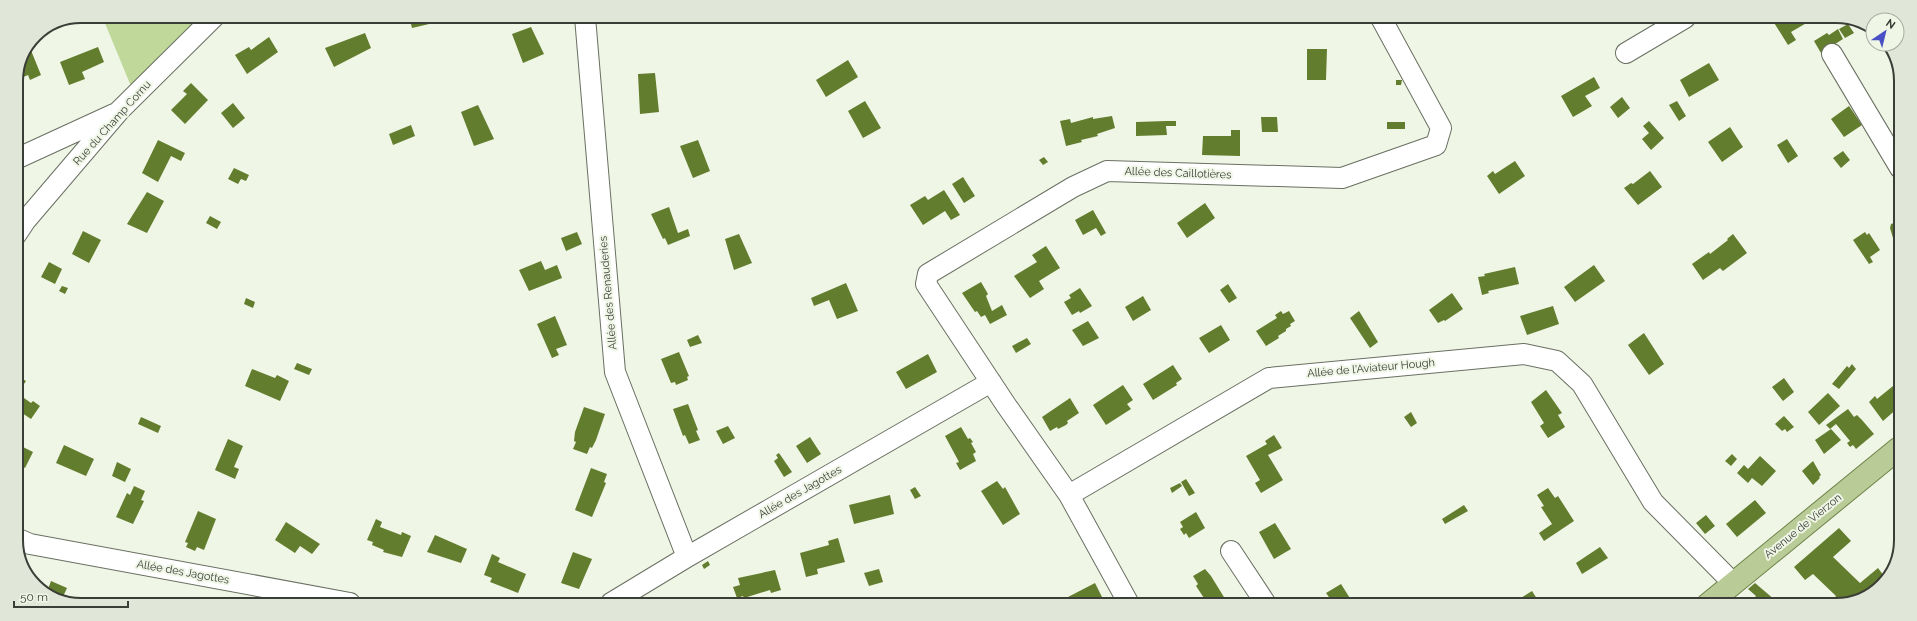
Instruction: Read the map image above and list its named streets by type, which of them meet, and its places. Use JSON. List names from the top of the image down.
{
  "streets": {
    "main road": ["Avenue de Vierzon"],
    "street": [
      "Rue du Champ Cornu",
      "Allée des Caillotières",
      "Allée des Renauderies",
      "Allée de l'Aviateur Hough",
      "Allée des Jagottes"
    ]
  },
  "crossings": [
    ["Allée des Caillotières", "Allée des Jagottes"],
    ["Allée des Renauderies", "Allée des Jagottes"],
    ["Allée de l'Aviateur Hough", "Avenue de Vierzon"]
  ],
  "scale_bar": "50 m",
  "north": "top right"
}
